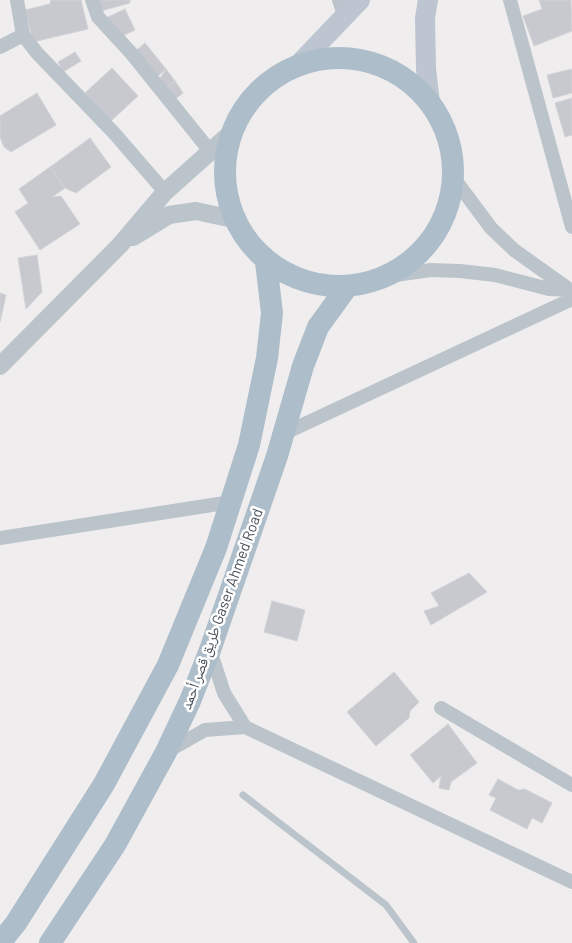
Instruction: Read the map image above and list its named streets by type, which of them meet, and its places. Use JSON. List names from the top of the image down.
{
  "streets": {
    "main road": ["طريق قصر أحمد Gaser Ahmed Road"]
  }
}
